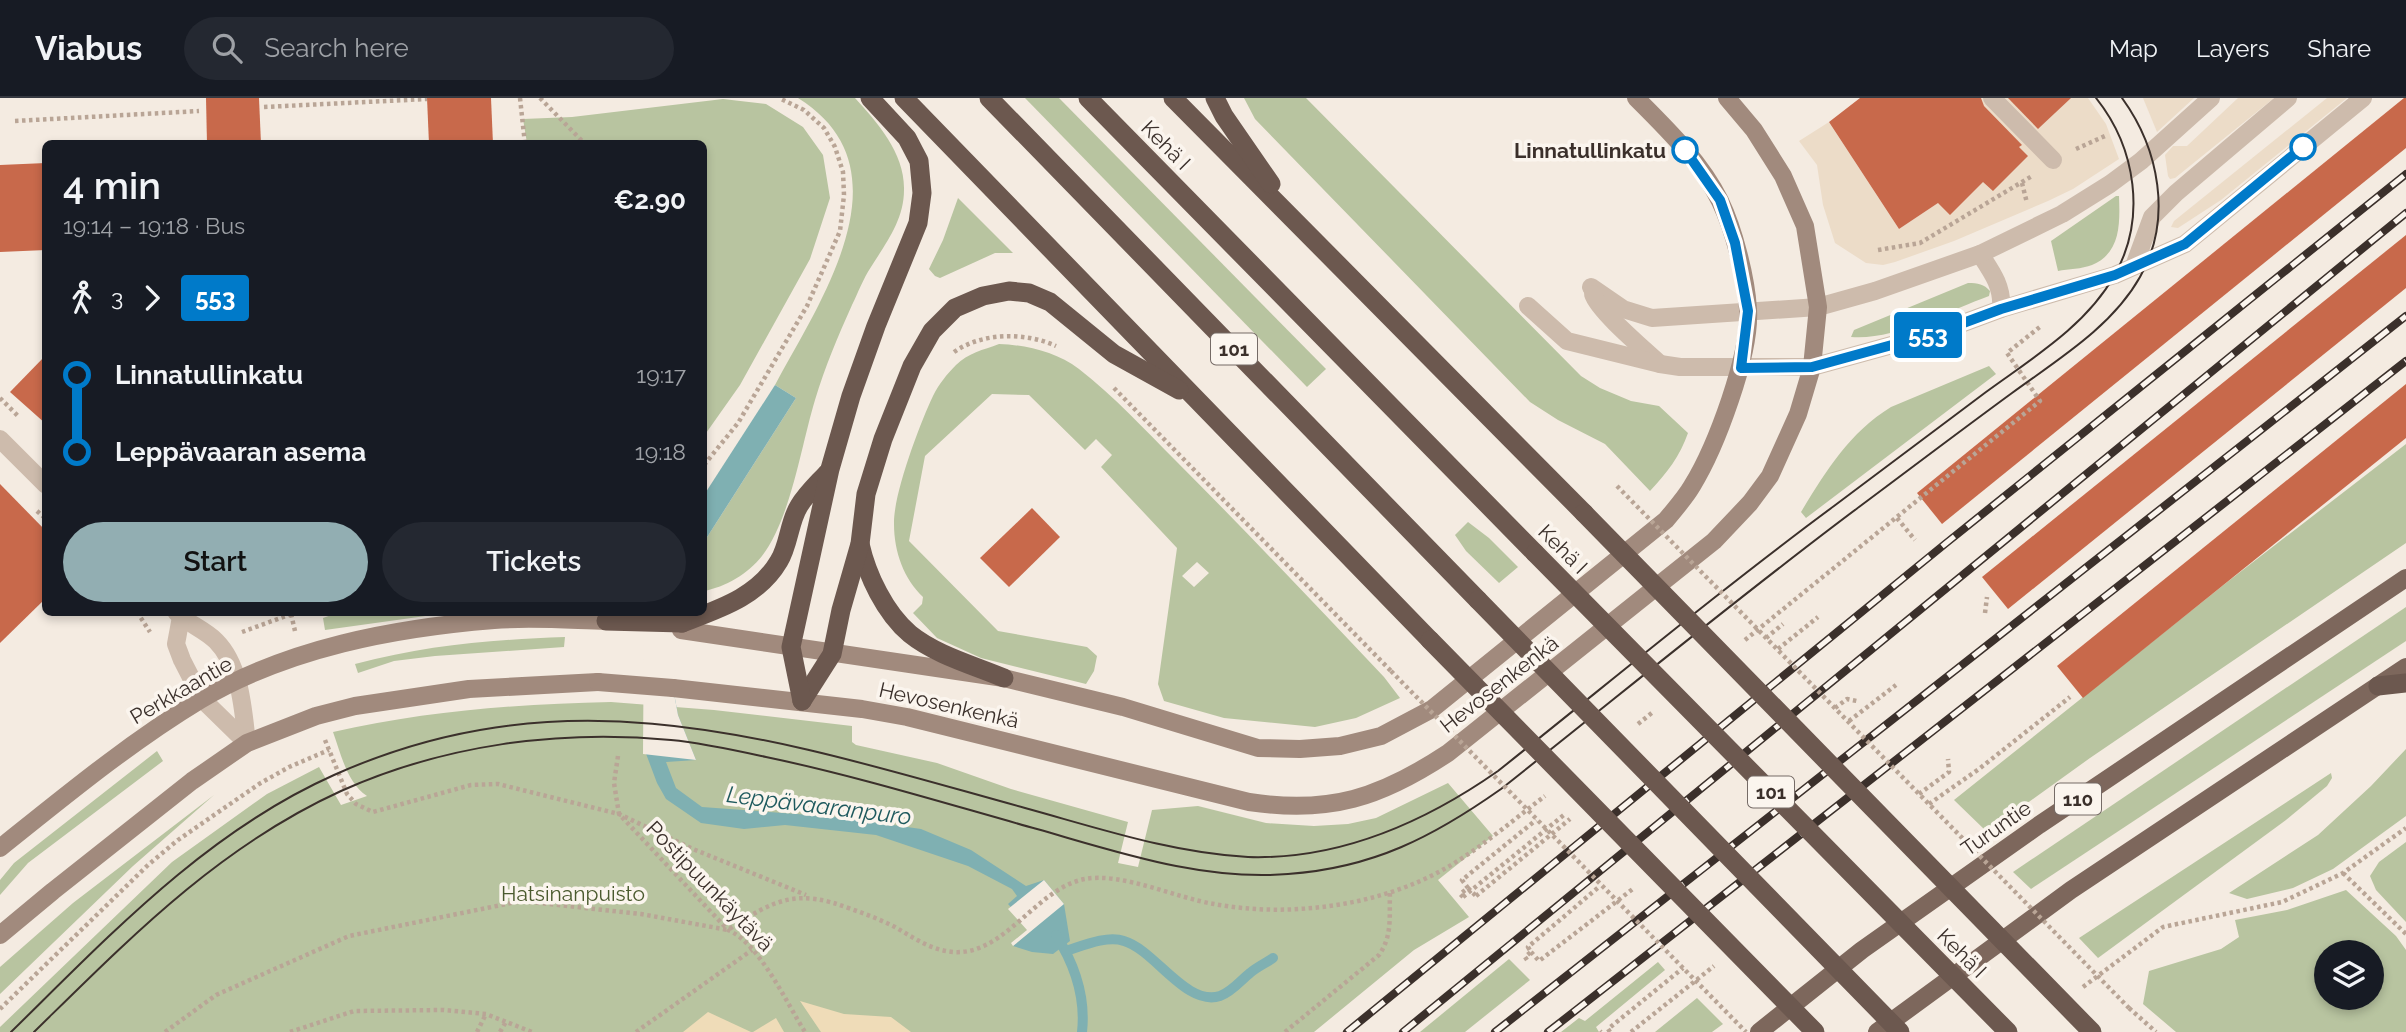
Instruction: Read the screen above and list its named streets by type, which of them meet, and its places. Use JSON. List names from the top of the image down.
{
  "streets": {
    "highway": ["Kehä I", "101"],
    "main road": [
      "Hevosenkenkä",
      "Perkkaantie",
      "110",
      "Turuntie"
    ],
    "path": ["Postipuunkäytävä"]
  },
  "water": ["Leppävaaranpuro"],
  "parks": ["Hatsinanpuisto"],
  "places": ["Linnatullinkatu"],
  "lines": ["bus line 553"],
  "page": {
    "header": "Viabus",
    "search": "Search here",
    "nav": ["Map", "Layers", "Share"],
    "on_map": "553",
    "heading": ["4 min", "19:14 – 19:18 · Bus", "€2.90"],
    "legs": ["3", "553"],
    "list": [
      {
        "name": "Linnatullinkatu",
        "value": "19:17"
      },
      {
        "name": "Leppävaaran asema",
        "value": "19:18"
      }
    ],
    "buttons": ["Start", "Tickets"]
  }
}
